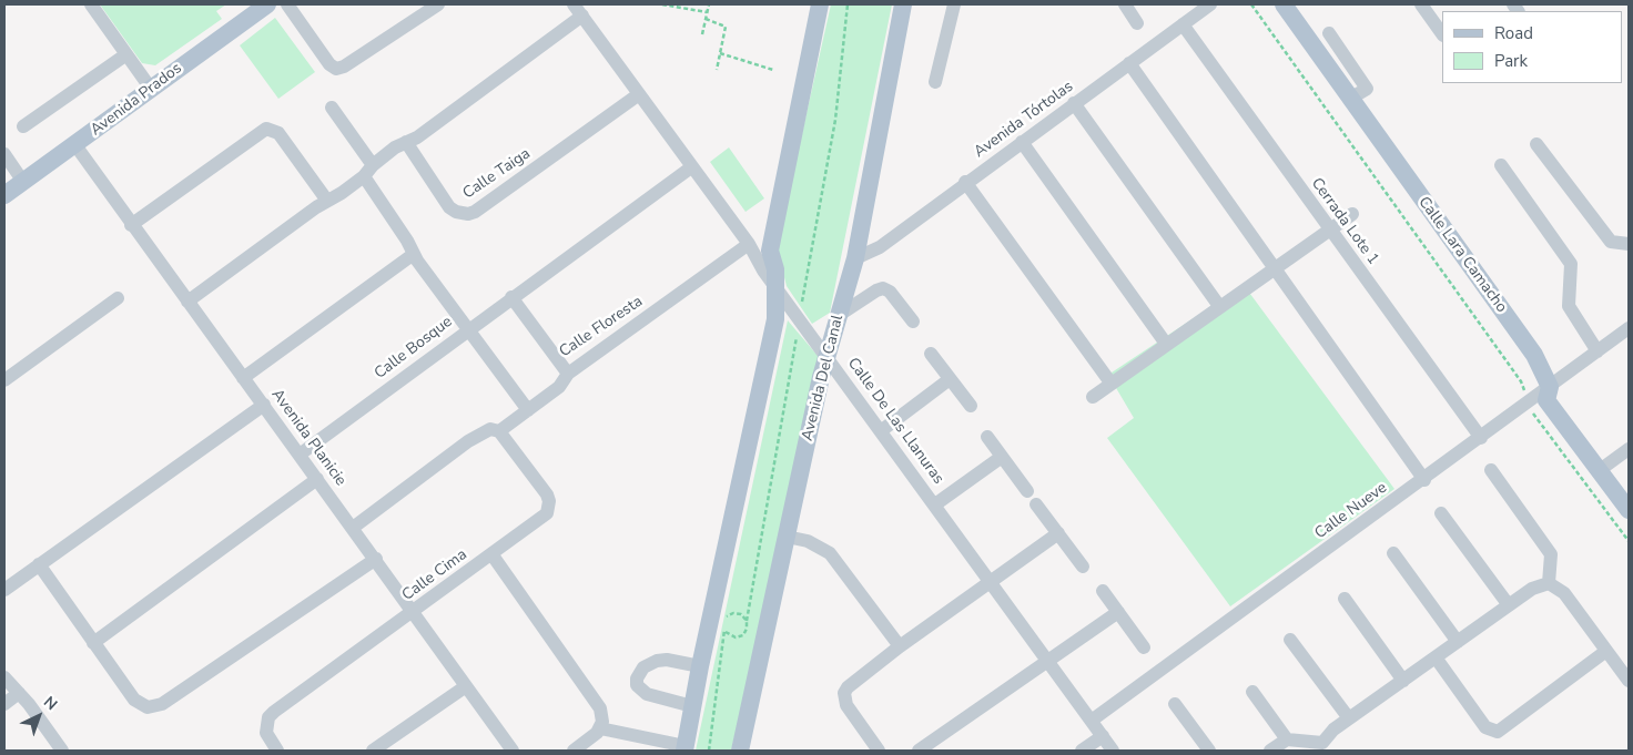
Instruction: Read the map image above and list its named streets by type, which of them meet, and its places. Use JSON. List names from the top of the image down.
{
  "streets": {
    "main road": ["Avenida Prados", "Calle Lara Camacho", "Avenida Del Canal"],
    "street": [
      "Avenida Tórtolas",
      "Calle Taiga",
      "Cerrada Lote 1",
      "Calle Floresta",
      "Calle Bosque",
      "Calle De Las Llanuras",
      "Avenida Planicie",
      "Calle Nueve",
      "Calle Cima"
    ]
  },
  "crossings": [
    ["Avenida Prados", "Avenida Planicie"],
    ["Avenida Tórtolas", "Cerrada Lote 1"],
    ["Avenida Tórtolas", "Avenida Del Canal"],
    ["Calle Taiga", "Calle De Las Llanuras"],
    ["Cerrada Lote 1", "Calle Nueve"],
    ["Calle Lara Camacho", "Calle Nueve"],
    ["Calle Floresta", "Calle De Las Llanuras"],
    ["Calle Bosque", "Avenida Planicie"],
    ["Avenida Del Canal", "Calle De Las Llanuras"],
    ["Calle De Las Llanuras", "Calle Nueve"],
    ["Avenida Planicie", "Calle Cima"]
  ],
  "legend": ["Road", "Park"],
  "north": "top right"
}
